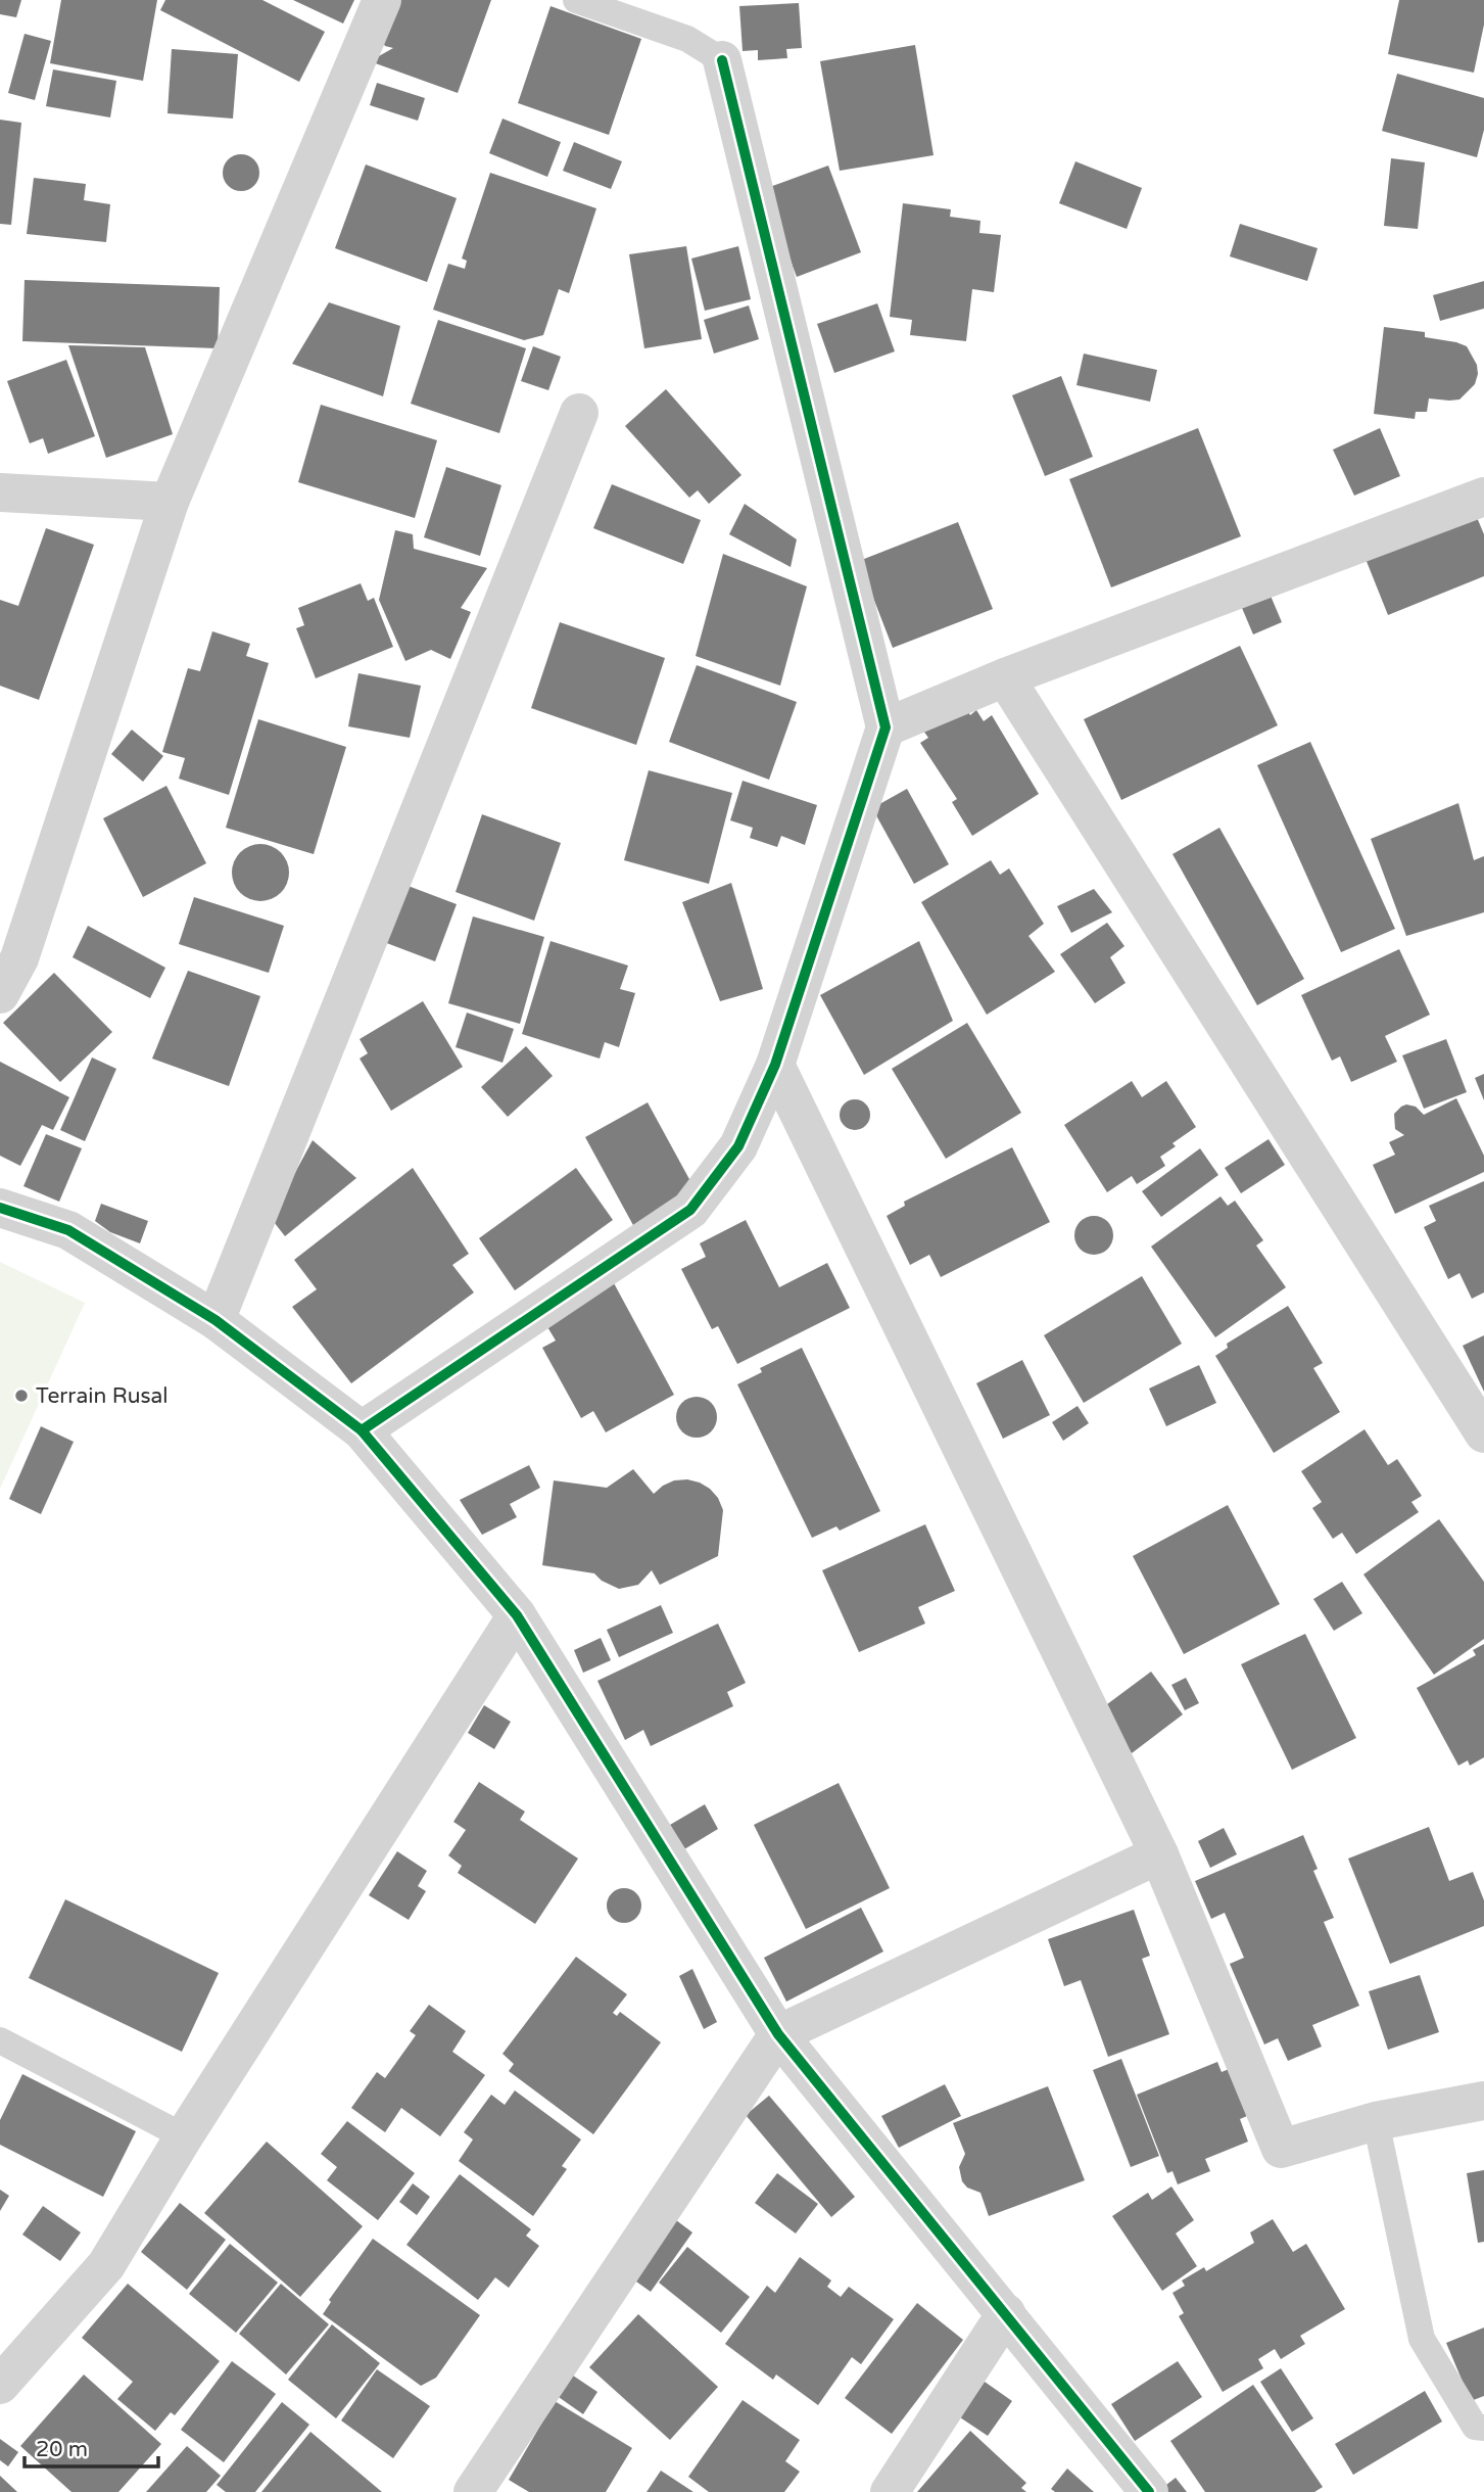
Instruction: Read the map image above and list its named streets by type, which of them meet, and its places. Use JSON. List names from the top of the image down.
{
  "places": ["Terrain Rusal"],
  "scale_bar": "20 m"
}
